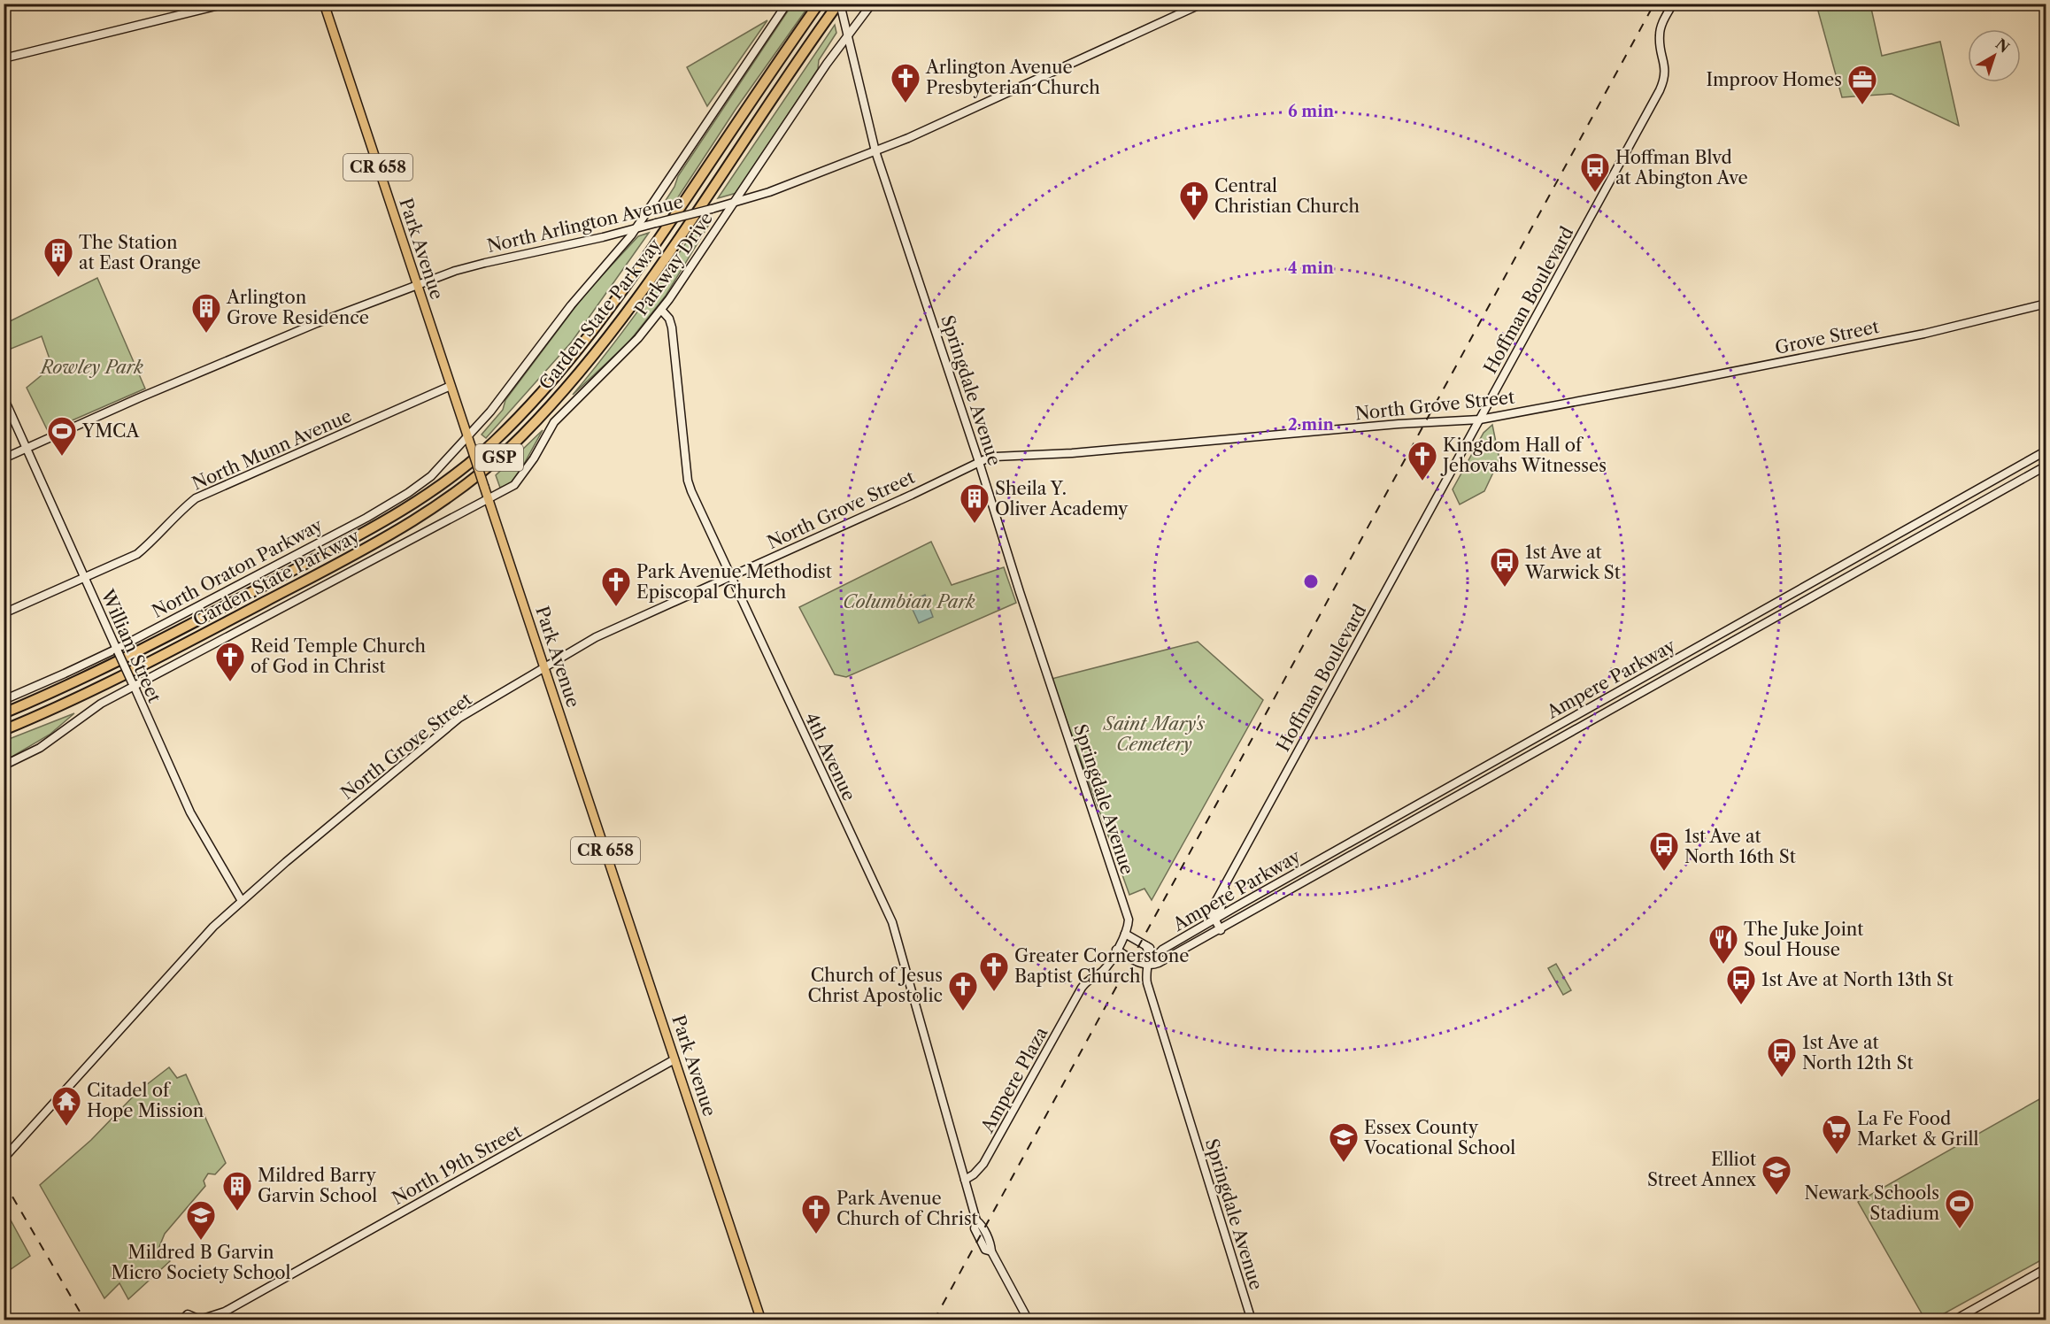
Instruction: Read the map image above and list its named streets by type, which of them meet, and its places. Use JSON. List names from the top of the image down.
{
  "streets": {
    "highway": ["Garden State Parkway", "GSP"],
    "main road": ["CR 658", "Park Avenue"],
    "street": [
      "North Arlington Avenue",
      "Parkway Drive",
      "Hoffman Boulevard",
      "Grove Street",
      "Springdale Avenue",
      "North Grove Street",
      "North Munn Avenue",
      "North Oraton Parkway",
      "William Street",
      "Ampere Parkway",
      "4th Avenue",
      "Ampere Plaza",
      "North 19th Street"
    ]
  },
  "crossings": [
    ["North Arlington Avenue", "Park Avenue"],
    ["North Arlington Avenue", "Parkway Drive"],
    ["North Arlington Avenue", "Springdale Avenue"],
    ["North Arlington Avenue", "William Street"],
    ["Park Avenue", "Parkway Drive"],
    ["Park Avenue", "North Grove Street"],
    ["Park Avenue", "North Munn Avenue"],
    ["Park Avenue", "North Oraton Parkway"],
    ["Park Avenue", "North 19th Street"],
    ["Parkway Drive", "Springdale Avenue"],
    ["Parkway Drive", "4th Avenue"],
    ["Hoffman Boulevard", "North Grove Street"],
    ["Hoffman Boulevard", "Ampere Parkway"],
    ["Garden State Parkway", "Springdale Avenue"],
    ["Grove Street", "North Grove Street"],
    ["Springdale Avenue", "North Grove Street"],
    ["Springdale Avenue", "Ampere Parkway"],
    ["Springdale Avenue", "Ampere Plaza"],
    ["North Grove Street", "William Street"],
    ["North Grove Street", "4th Avenue"],
    ["North Munn Avenue", "William Street"],
    ["North Oraton Parkway", "William Street"],
    ["4th Avenue", "Ampere Plaza"]
  ],
  "parks": ["Rowley Park", "Columbian Park", "Saint Mary's Cemetery"],
  "places": {
    "church": [
      "Arlington Avenue Presbyterian Church",
      "Central Christian Church",
      "Kingdom Hall of Jehovahs Witnesses",
      "Park Avenue Methodist Episcopal Church",
      "Reid Temple Church of God in Christ",
      "Greater Cornerstone Baptist Church",
      "Church of Jesus Christ Apostolic",
      "Park Avenue Church of Christ"
    ],
    "office": ["Improov Homes"],
    "bus stop": [
      "Hoffman Blvd at Abington Ave",
      "1st Ave at Warwick St",
      "1st Ave at North 16th St",
      "1st Ave at North 13th St",
      "1st Ave at North 12th St"
    ],
    "building": [
      "The Station at East Orange",
      "Arlington Grove Residence",
      "Sheila Y. Oliver Academy",
      "Mildred Barry Garvin School"
    ],
    "sports": ["YMCA", "Newark Schools Stadium"],
    "restaurant": ["The Juke Joint Soul House"],
    "temple": ["Citadel of Hope Mission"],
    "supermarket": ["La Fe Food Market & Grill"],
    "school or university": ["Essex County Vocational School", "Elliot Street Annex", "Mildred B Garvin Micro Society School"]
  },
  "north": "top right",
  "rings": ["6 min", "4 min", "2 min"]
}
